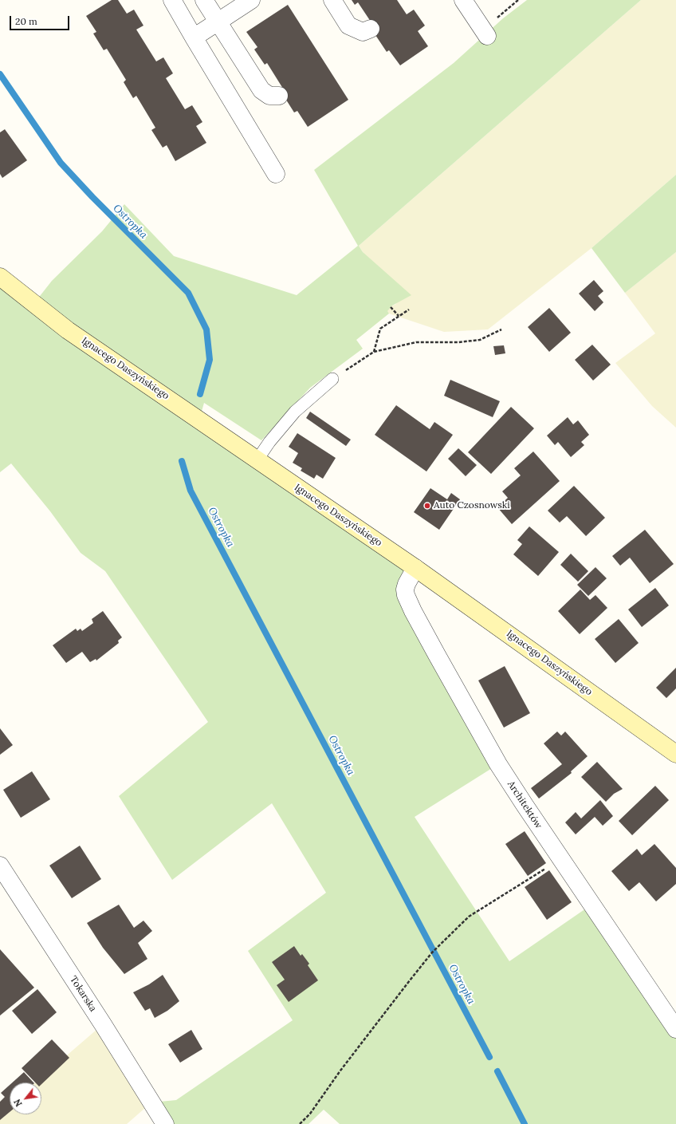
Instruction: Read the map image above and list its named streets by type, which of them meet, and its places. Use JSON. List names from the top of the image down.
{
  "streets": {
    "main road": ["Ignacego Daszyńskiego"],
    "street": ["Architektów", "Tokarska"]
  },
  "crossings": [
    ["Ignacego Daszyńskiego", "Architektów"]
  ],
  "water": ["Ostropka"],
  "places": ["Auto Czosnowski"],
  "scale_bar": "20 m",
  "north": "bottom left"
}
